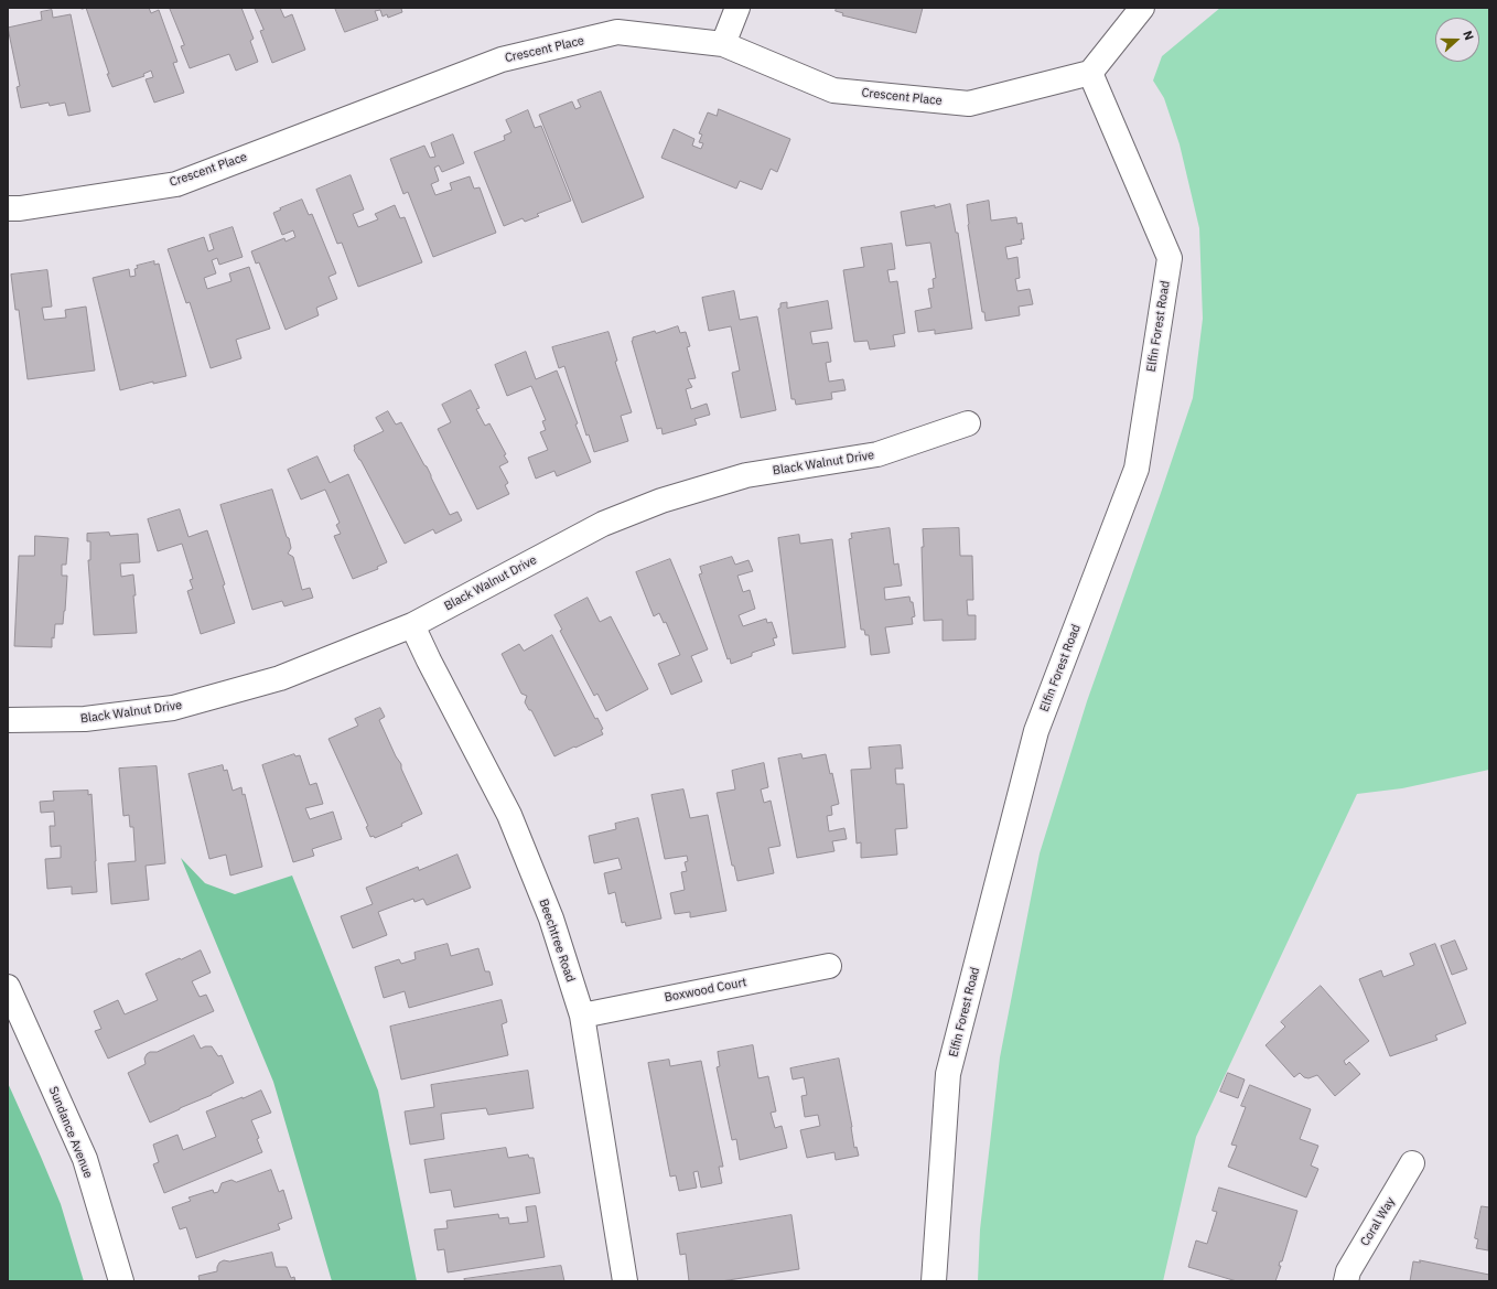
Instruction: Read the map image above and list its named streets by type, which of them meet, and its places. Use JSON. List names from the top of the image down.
{
  "streets": {
    "street": [
      "Crescent Place",
      "Elfin Forest Road",
      "Black Walnut Drive",
      "Beechtree Road",
      "Boxwood Court",
      "Sundance Avenue",
      "Coral Way"
    ]
  },
  "crossings": [
    ["Crescent Place", "Elfin Forest Road"],
    ["Black Walnut Drive", "Beechtree Road"],
    ["Beechtree Road", "Boxwood Court"]
  ],
  "north": "right"
}
